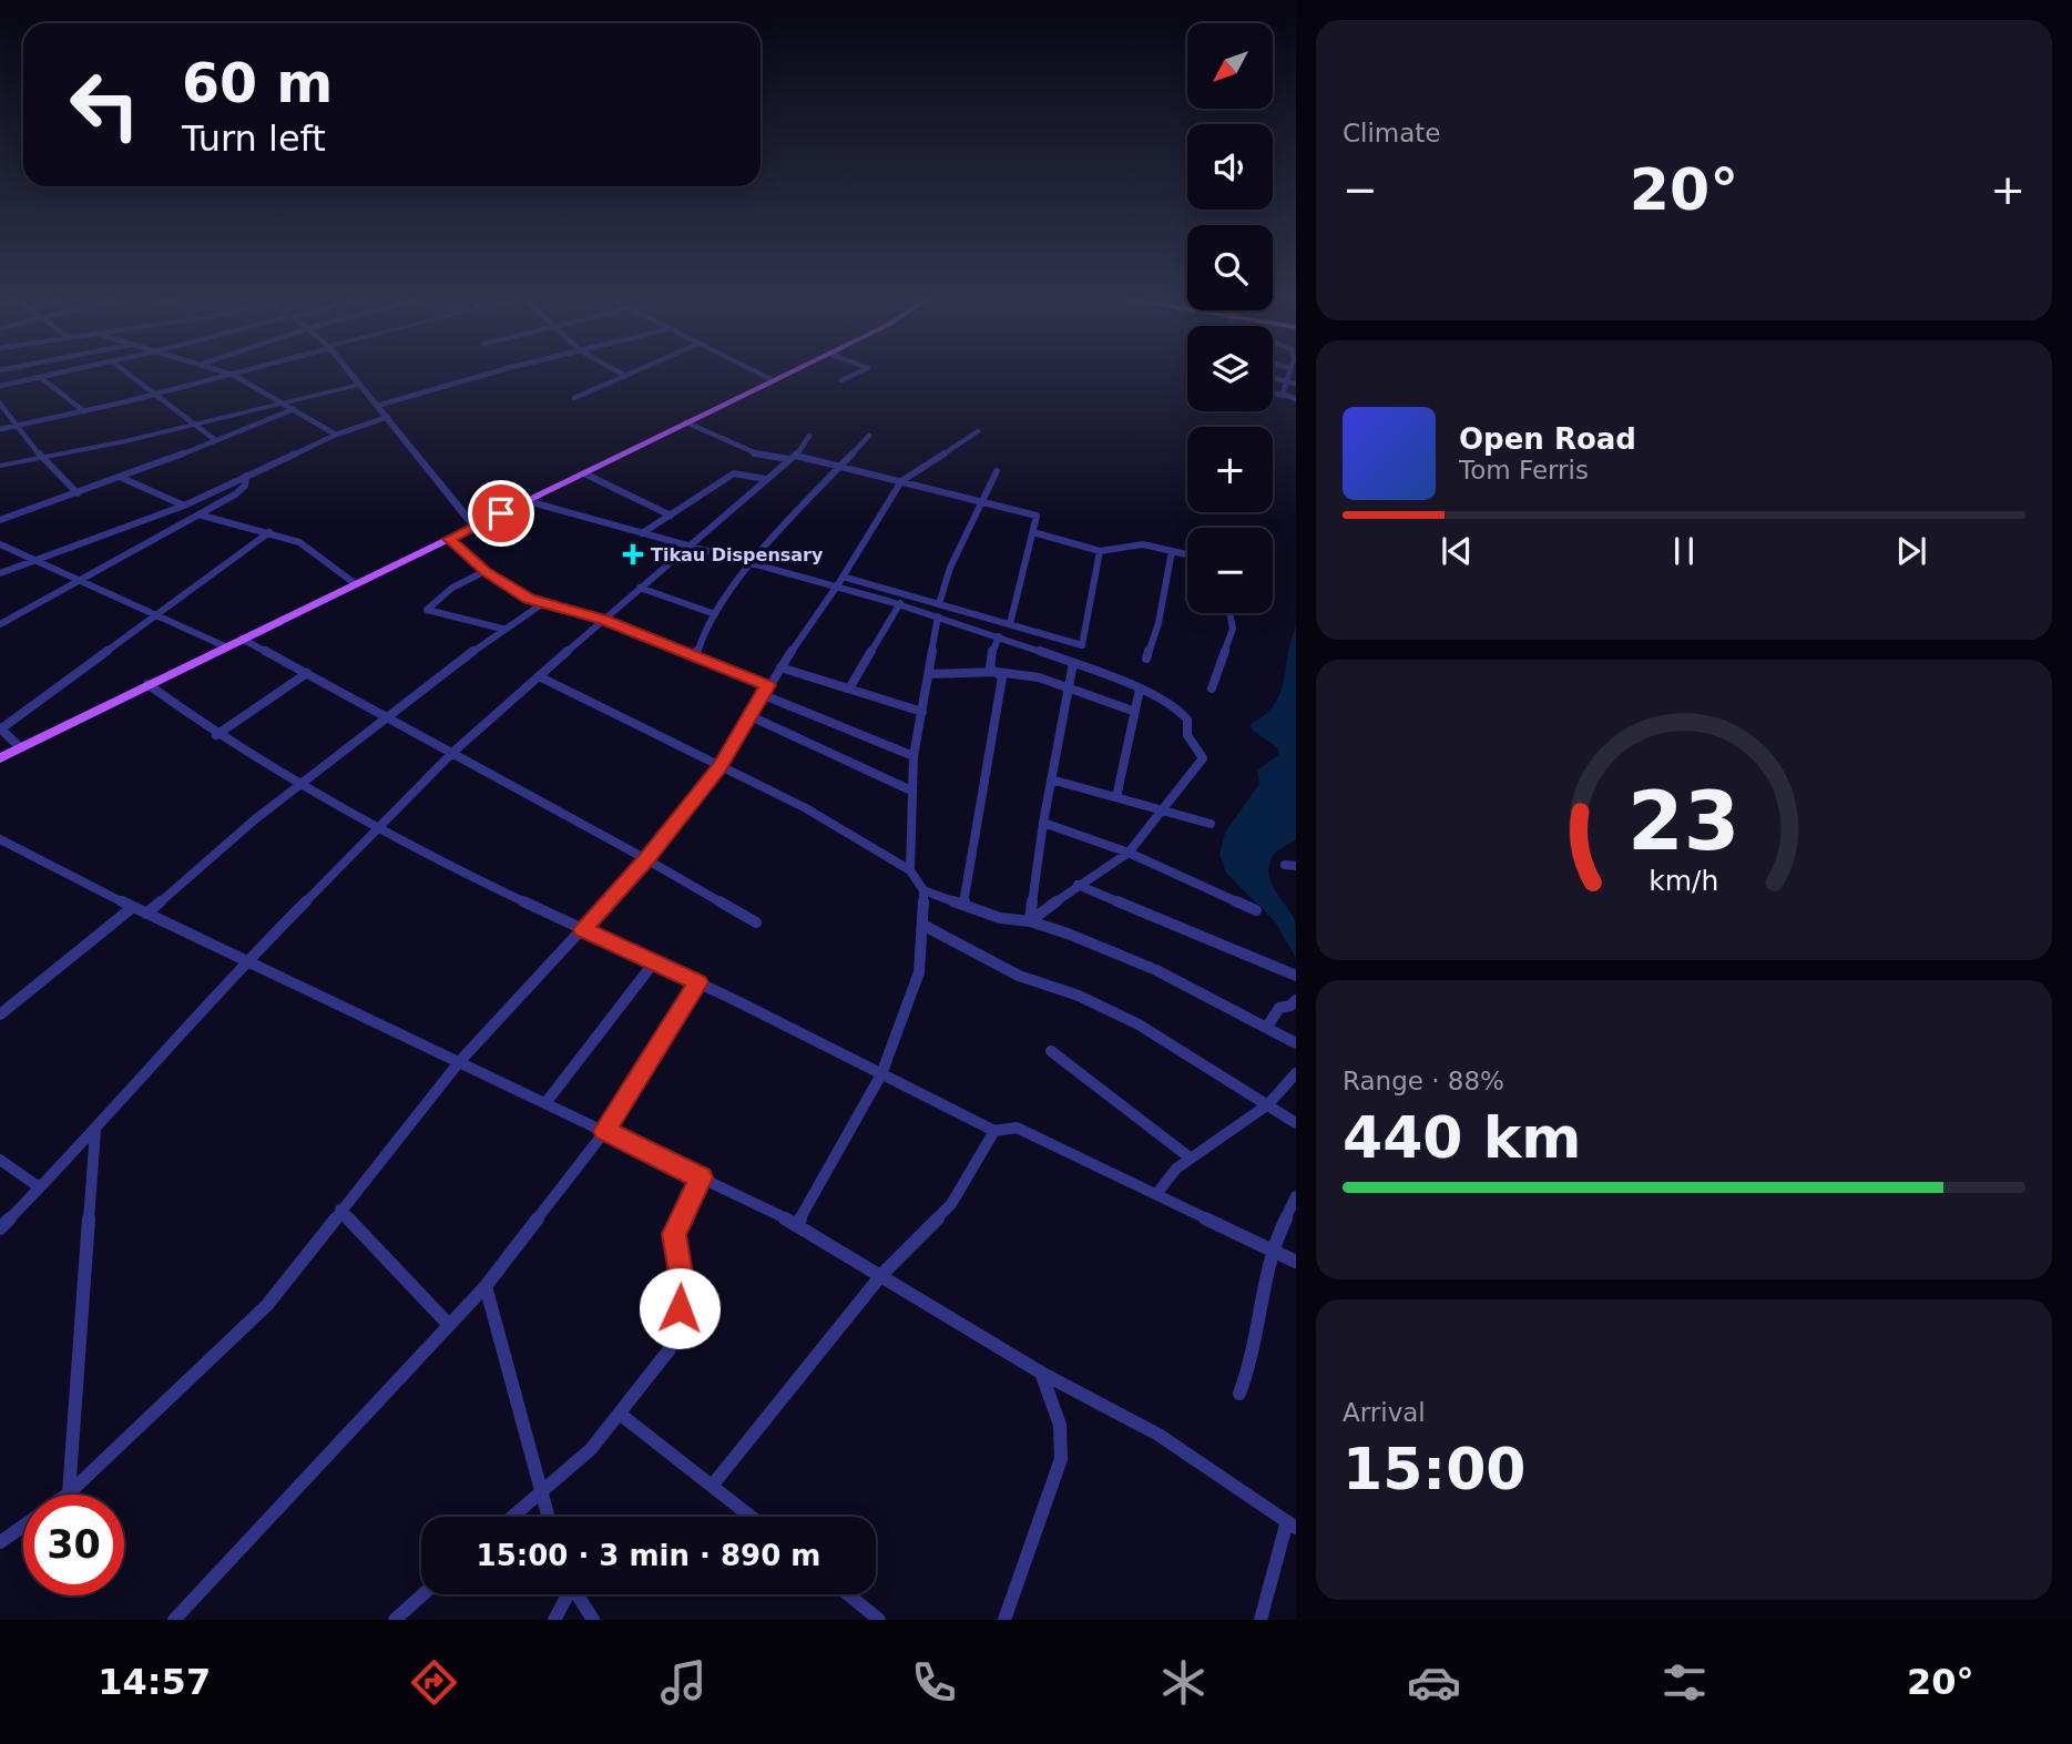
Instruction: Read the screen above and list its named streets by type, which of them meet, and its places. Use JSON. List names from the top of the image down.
{
  "places": {
    "health": ["Tikau Dispensary"]
  },
  "north": "bottom left",
  "page": {
    "tile": [
      "Climate",
      ["Range · 88%", "440 km"],
      ["Arrival", "15:00"]
    ],
    "map_buttons": ["+", "−"],
    "turn": ["60 m", "Turn left"],
    "heat": ["−", "20°", "+"],
    "song": ["Open Road", "Tom Ferris"],
    "limit": "30",
    "trip": "15:00 · 3 min · 890 m",
    "tabs": ["14:57", "20°"],
    "gauge": ["23", "km/h"]
  }
}
